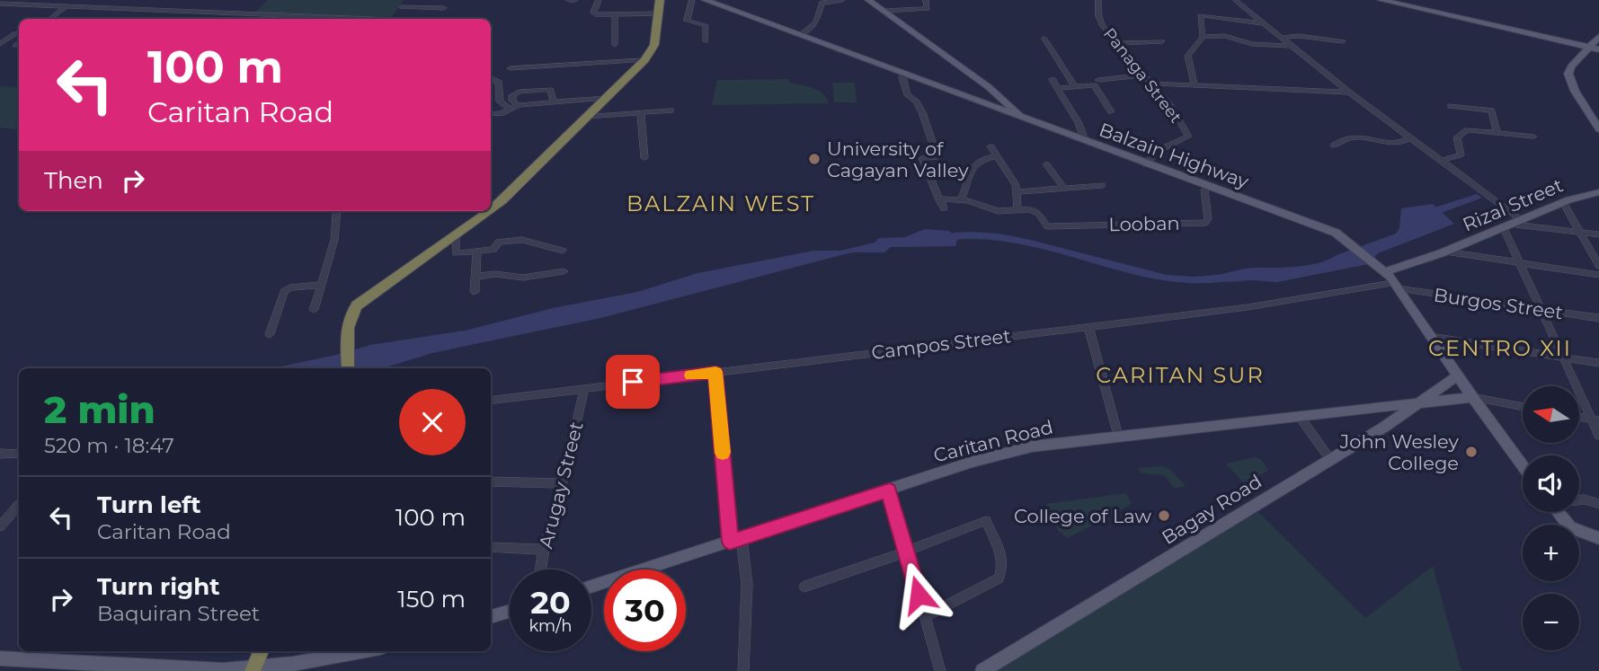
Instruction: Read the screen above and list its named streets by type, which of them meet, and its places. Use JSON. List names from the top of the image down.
{
  "streets": {
    "main road": [
      "Balzain Highway",
      "Rizal Street",
      "Caritan Road",
      "Bagay Road"
    ],
    "street": [
      "Panaga Street",
      "Looban",
      "Burgos Street",
      "Campos Street",
      "Arugay Street"
    ]
  },
  "crossings": [
    ["Panaga Street", "Balzain Highway"],
    ["Balzain Highway", "Rizal Street"],
    ["Balzain Highway", "Looban"],
    ["Balzain Highway", "Burgos Street"],
    ["Balzain Highway", "Campos Street"],
    ["Rizal Street", "Burgos Street"],
    ["Rizal Street", "Campos Street"],
    ["Burgos Street", "Campos Street"],
    ["Campos Street", "Arugay Street"],
    ["Caritan Road", "Bagay Road"]
  ],
  "districts": ["BALZAIN WEST", "CENTRO XII", "CARITAN SUR"],
  "places": ["University of Cagayan Valley", "John Wesley College", "College of Law"],
  "north": "left",
  "page": {
    "turn": ["100 m", "Caritan Road"],
    "then": "Then",
    "heading": ["2 min", "520 m · 18:47"],
    "map_buttons": ["+", "−"],
    "list": [
      {
        "name": "Turn left",
        "note": "Caritan Road",
        "value": "100 m"
      },
      {
        "name": "Turn right",
        "note": "Baquiran Street",
        "value": "150 m"
      }
    ],
    "speed": "20 km/h",
    "limit": "30"
  }
}
